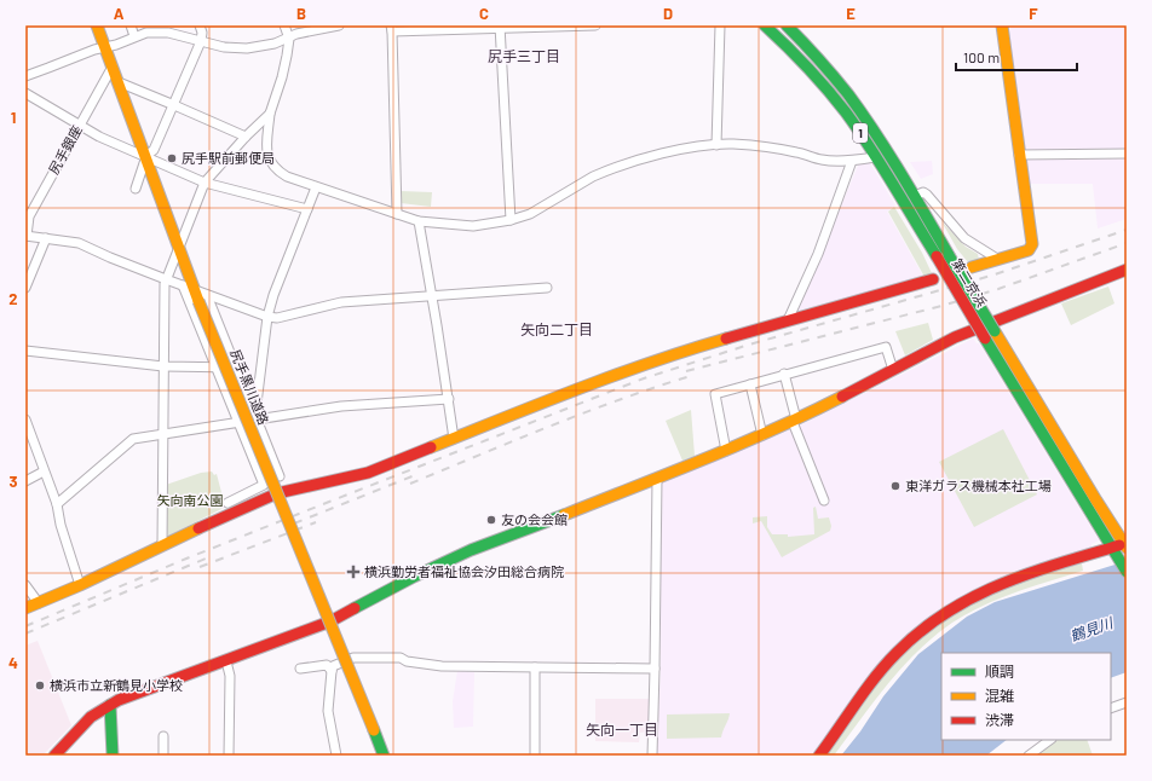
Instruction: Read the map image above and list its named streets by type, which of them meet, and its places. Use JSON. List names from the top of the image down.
{
  "streets": {
    "main road": ["1", "第二京浜", "尻手黒川道路"],
    "street": ["尻手銀座"]
  },
  "crossings": [
    ["尻手銀座", "尻手黒川道路"]
  ],
  "districts": ["尻手三丁目", "矢向二丁目", "矢向一丁目"],
  "water": ["鶴見川"],
  "parks": ["矢向南公園"],
  "places": {
    "other": [
      "尻手駅前郵便局",
      "東洋ガラス機械本社工場",
      "友の会会館",
      "横浜市立新鶴見小学校"
    ],
    "health": ["横浜勤労者福祉協会汐田総合病院"]
  },
  "legend": ["順調", "混雑", "渋滞"],
  "scale_bar": "100 m",
  "grid": {
    "columns": [
      "A",
      "B",
      "C",
      "D",
      "E",
      "F"
    ],
    "rows": [
      "1",
      "2",
      "3",
      "4"
    ]
  }
}
